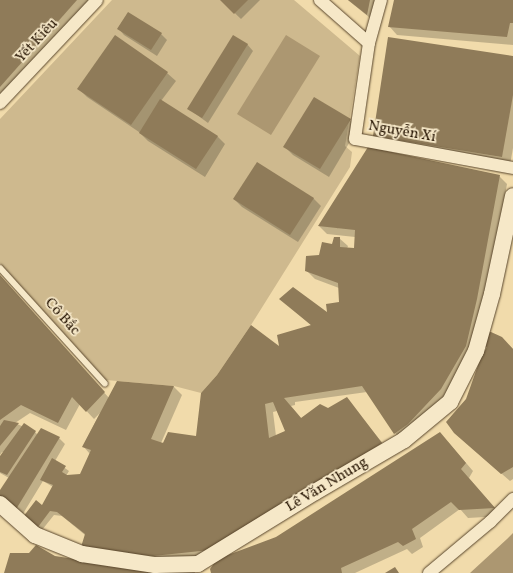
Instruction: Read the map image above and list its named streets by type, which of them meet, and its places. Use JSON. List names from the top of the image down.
{
  "streets": {
    "street": ["Yết Kiêu", "Nguyễn Xí", "Lê Văn Nhung"],
    "lane": ["Cô Bắc"]
  }
}
